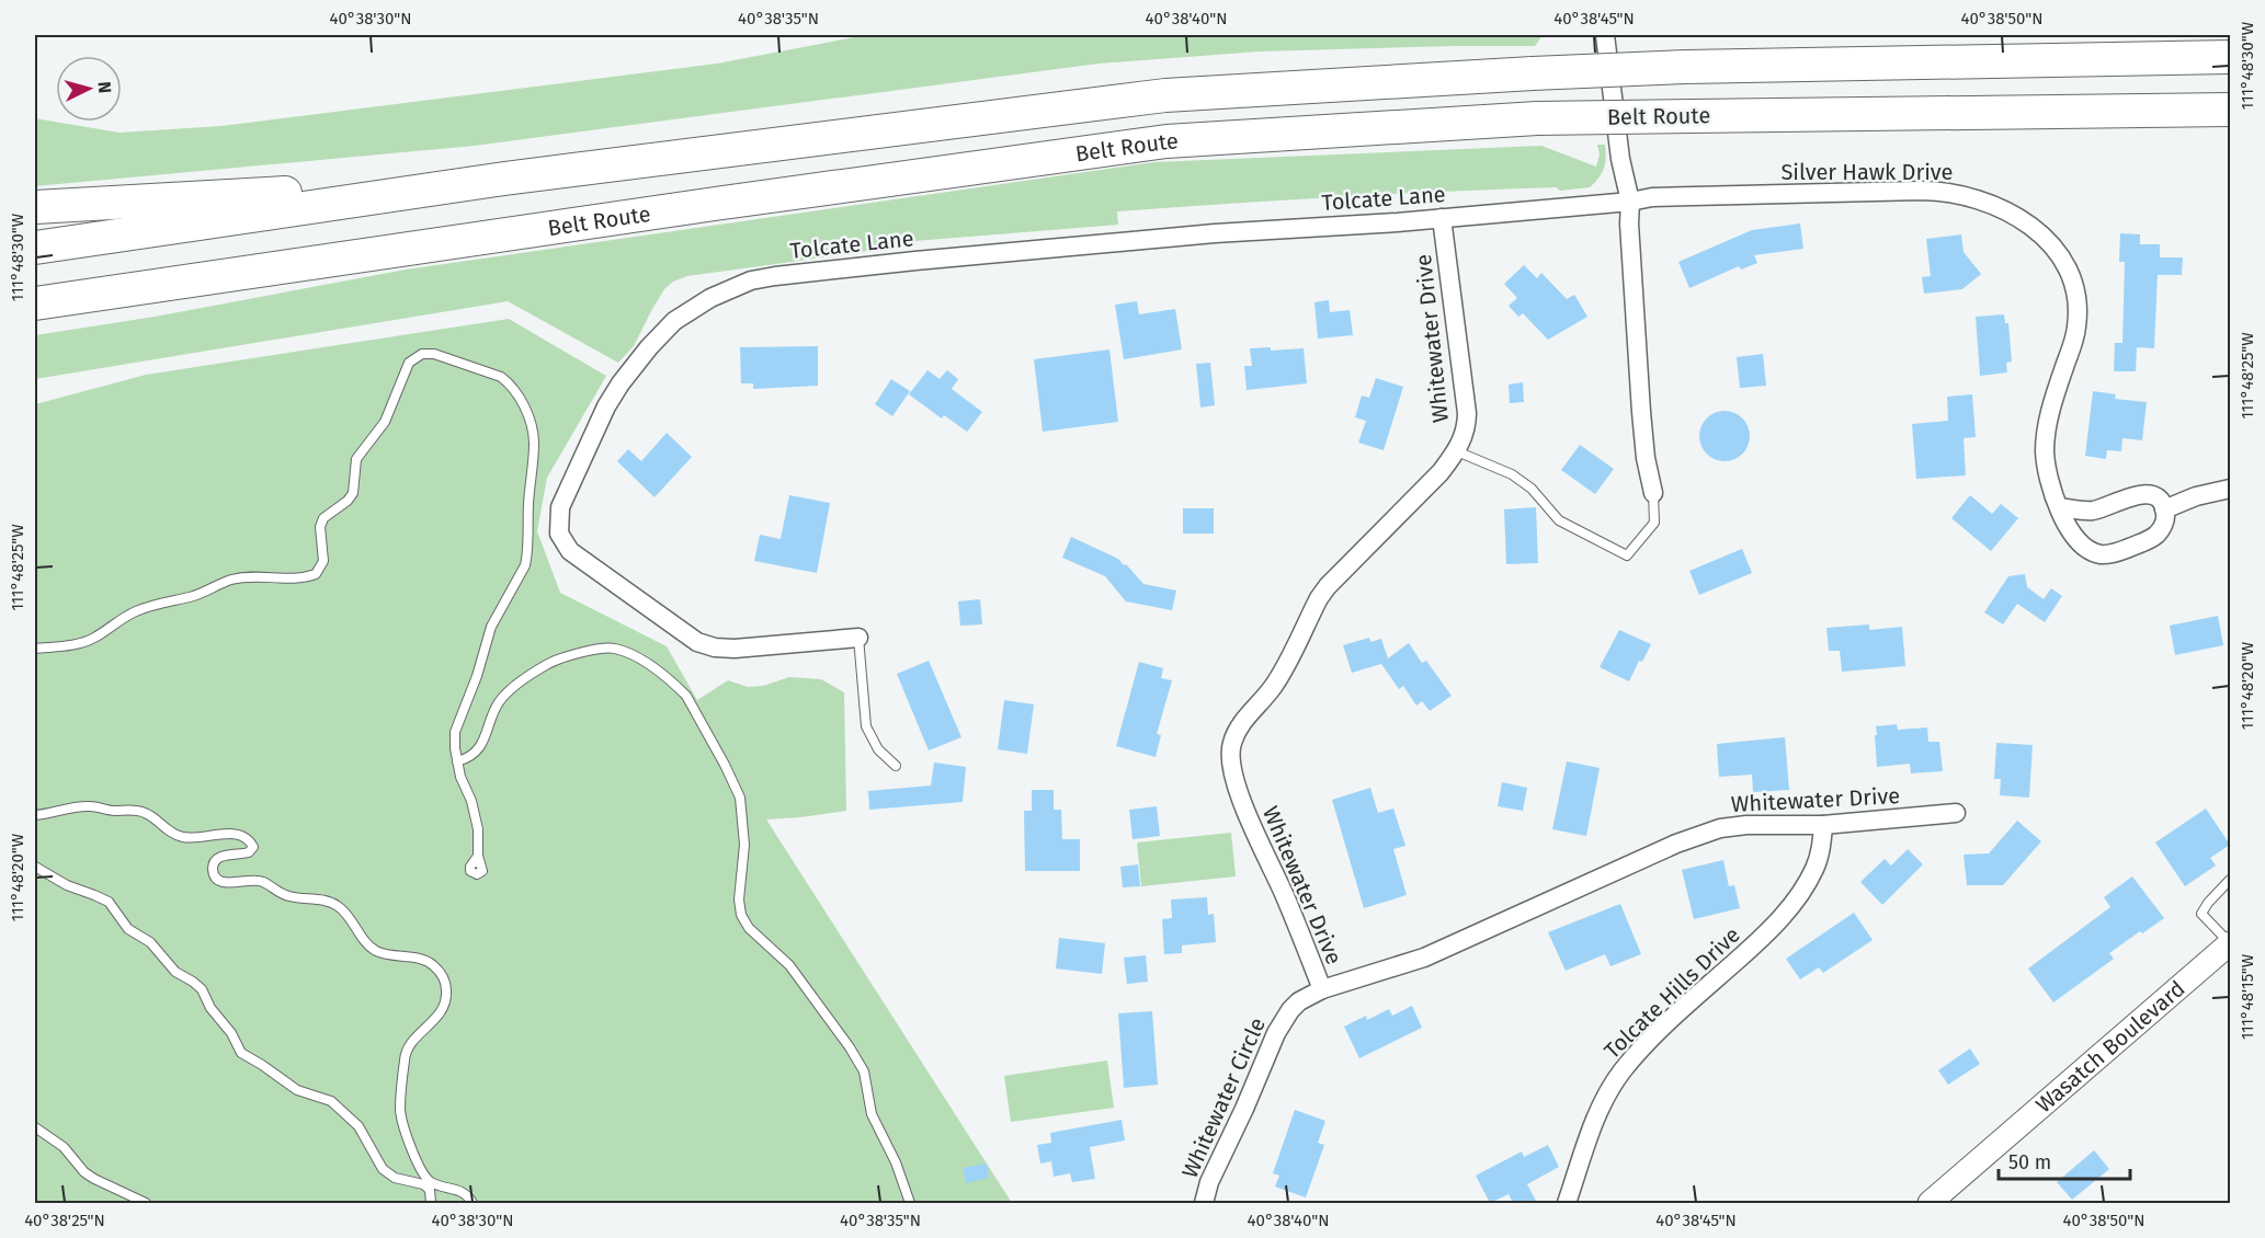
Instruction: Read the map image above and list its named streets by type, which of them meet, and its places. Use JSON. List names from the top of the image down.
{
  "streets": {
    "highway": ["Belt Route"],
    "street": [
      "Silver Hawk Drive",
      "Tolcate Lane",
      "Whitewater Drive",
      "Tolcate Hills Drive",
      "Wasatch Boulevard",
      "Whitewater Circle"
    ]
  },
  "crossings": [
    ["Silver Hawk Drive", "Tolcate Lane"],
    ["Tolcate Lane", "Whitewater Drive"],
    ["Whitewater Drive", "Tolcate Hills Drive"],
    ["Whitewater Drive", "Whitewater Circle"]
  ],
  "scale_bar": "50 m",
  "north": "right",
  "coordinates": [
    "40°38'30\"N",
    "40°38'35\"N",
    "40°38'40\"N",
    "40°38'45\"N",
    "40°38'50\"N",
    "111°48'30\"W",
    "111°48'25\"W",
    "111°48'20\"W",
    "111°48'15\"W",
    "40°38'25\"N"
  ]
}
